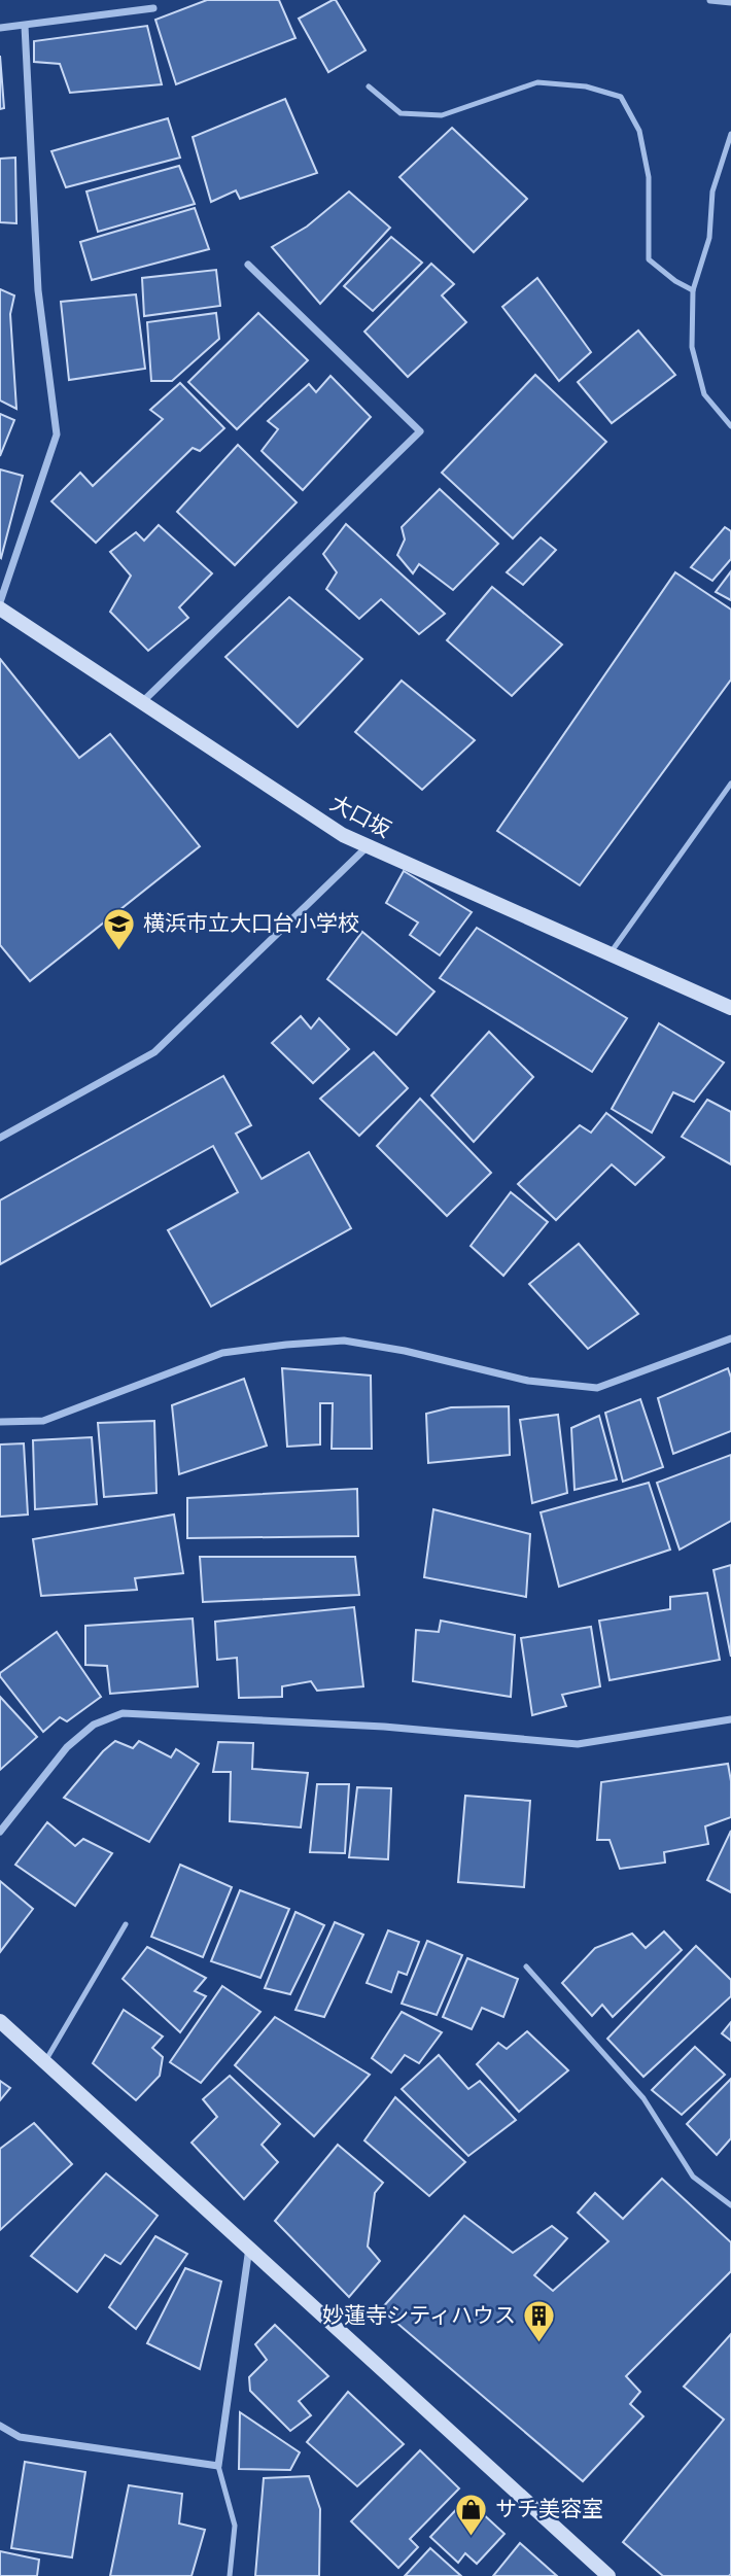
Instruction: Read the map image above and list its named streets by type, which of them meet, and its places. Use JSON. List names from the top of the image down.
{
  "streets": {
    "street": ["大口坂"]
  },
  "places": {
    "school or university": ["横浜市立大口台小学校"],
    "building": ["妙蓮寺シティハウス"],
    "shop": ["サチ美容室"]
  }
}
